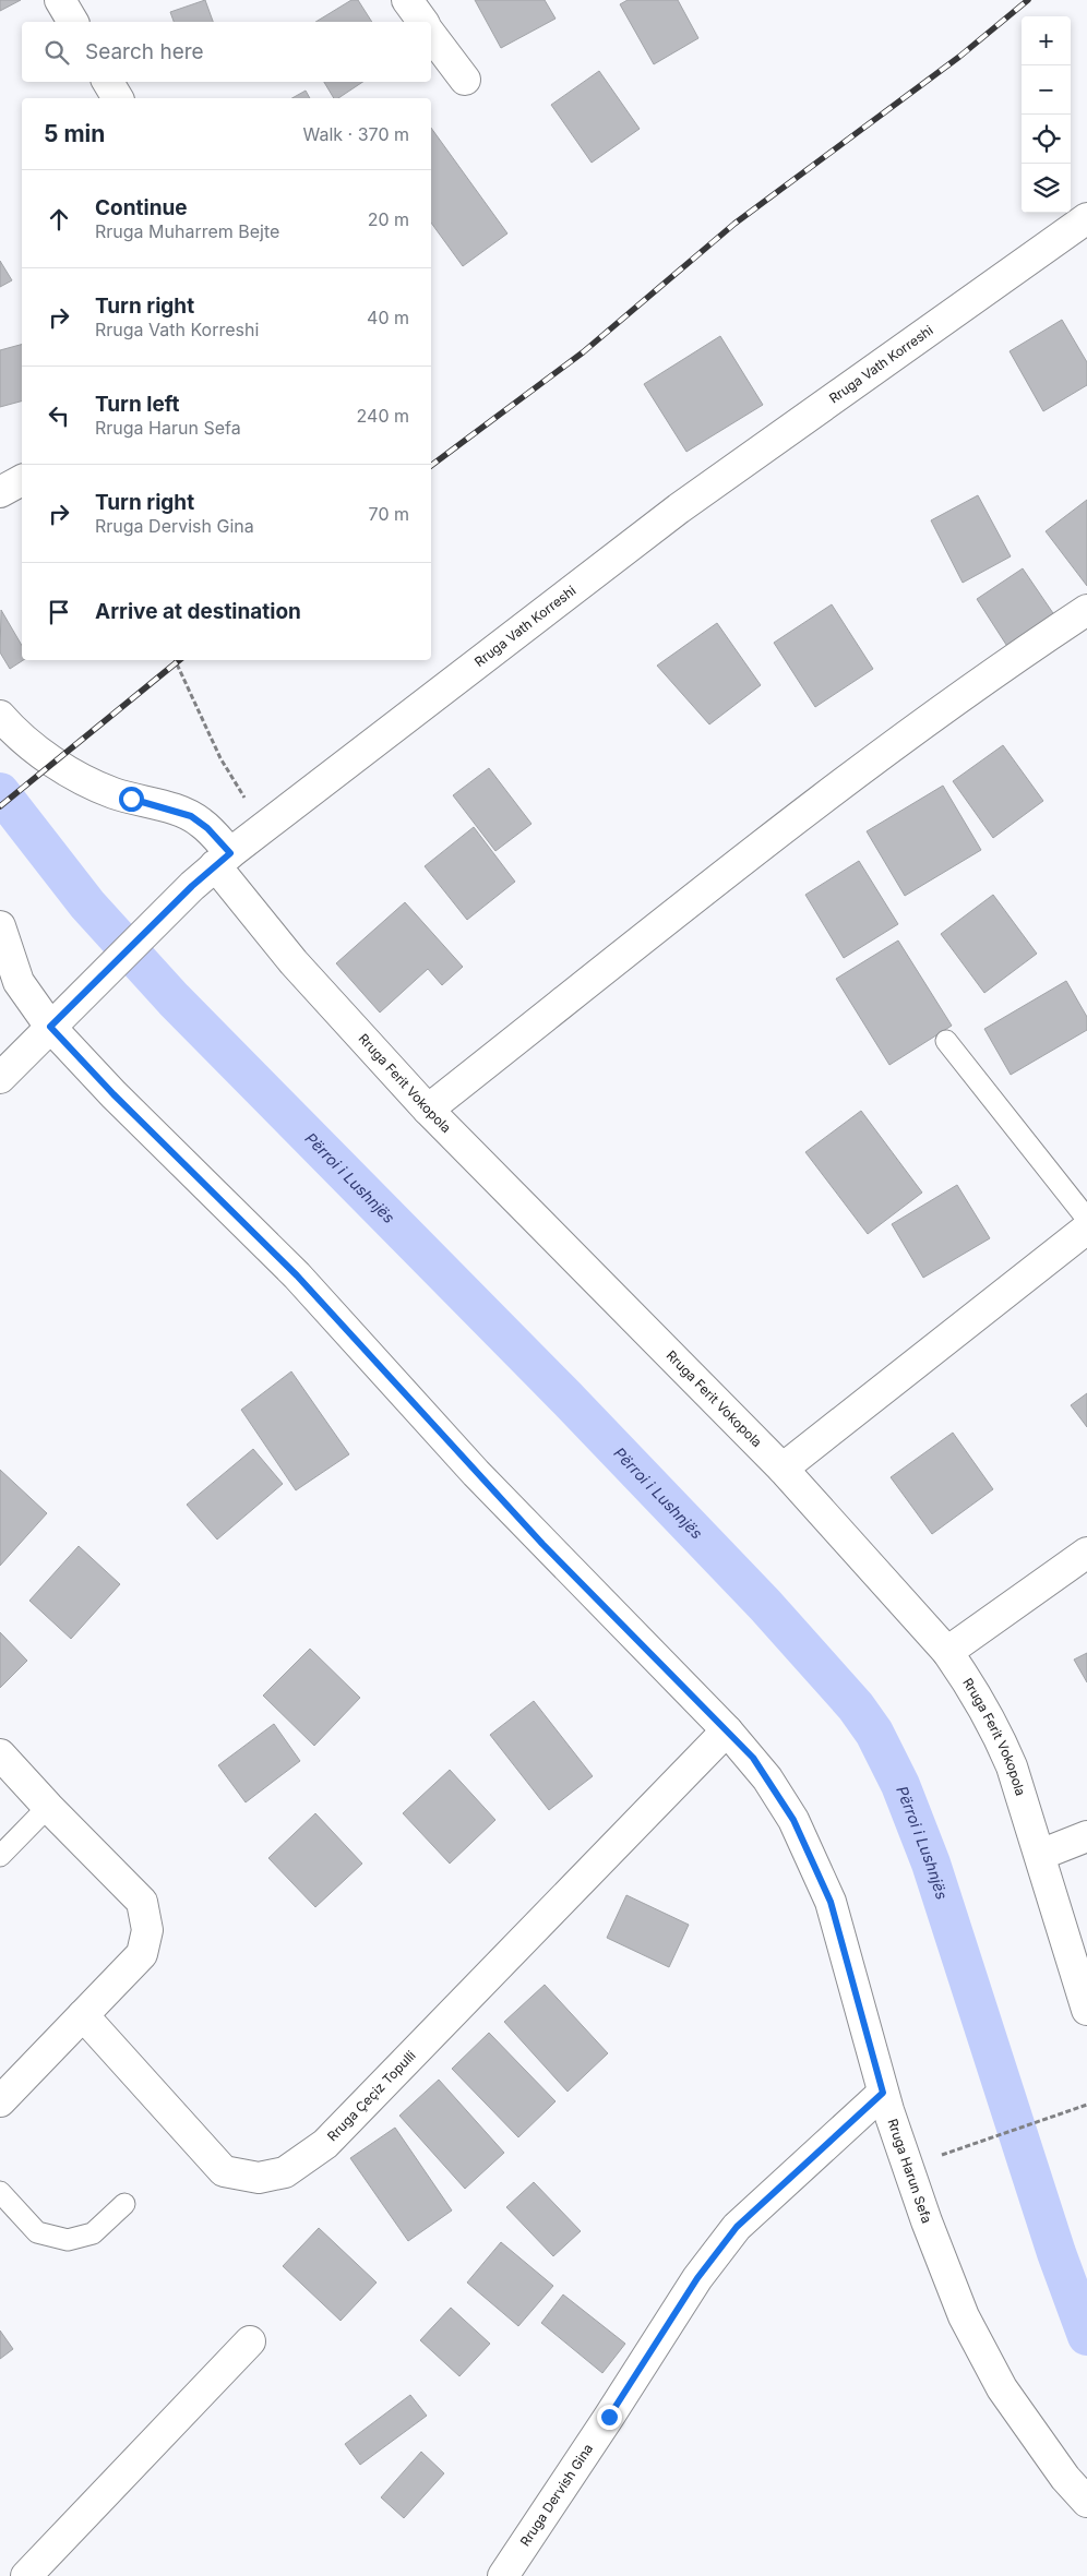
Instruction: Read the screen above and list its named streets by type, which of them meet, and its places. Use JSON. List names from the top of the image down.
{
  "streets": {
    "street": [
      "Rruga Vath Korreshi",
      "Rruga Ferit Vokopola",
      "Rruga Çeçiz Topulli",
      "Rruga Harun Sefa",
      "Rruga Dervish Gina"
    ]
  },
  "crossings": [
    ["Rruga Vath Korreshi", "Rruga Ferit Vokopola"],
    ["Rruga Vath Korreshi", "Rruga Harun Sefa"],
    ["Rruga Çeçiz Topulli", "Rruga Harun Sefa"],
    ["Rruga Harun Sefa", "Rruga Dervish Gina"]
  ],
  "water": ["Përroi i Lushnjës"],
  "page": {
    "map_buttons": ["+", "−"],
    "search": "Search here",
    "heading": ["5 min", "Walk · 370 m"],
    "list": [
      ["Continue", "Rruga Muharrem Bejte", "20 m"],
      ["Turn right", "Rruga Vath Korreshi", "40 m"],
      ["Turn left", "Rruga Harun Sefa", "240 m"],
      ["Turn right", "Rruga Dervish Gina", "70 m"],
      "Arrive at destination"
    ]
  }
}
